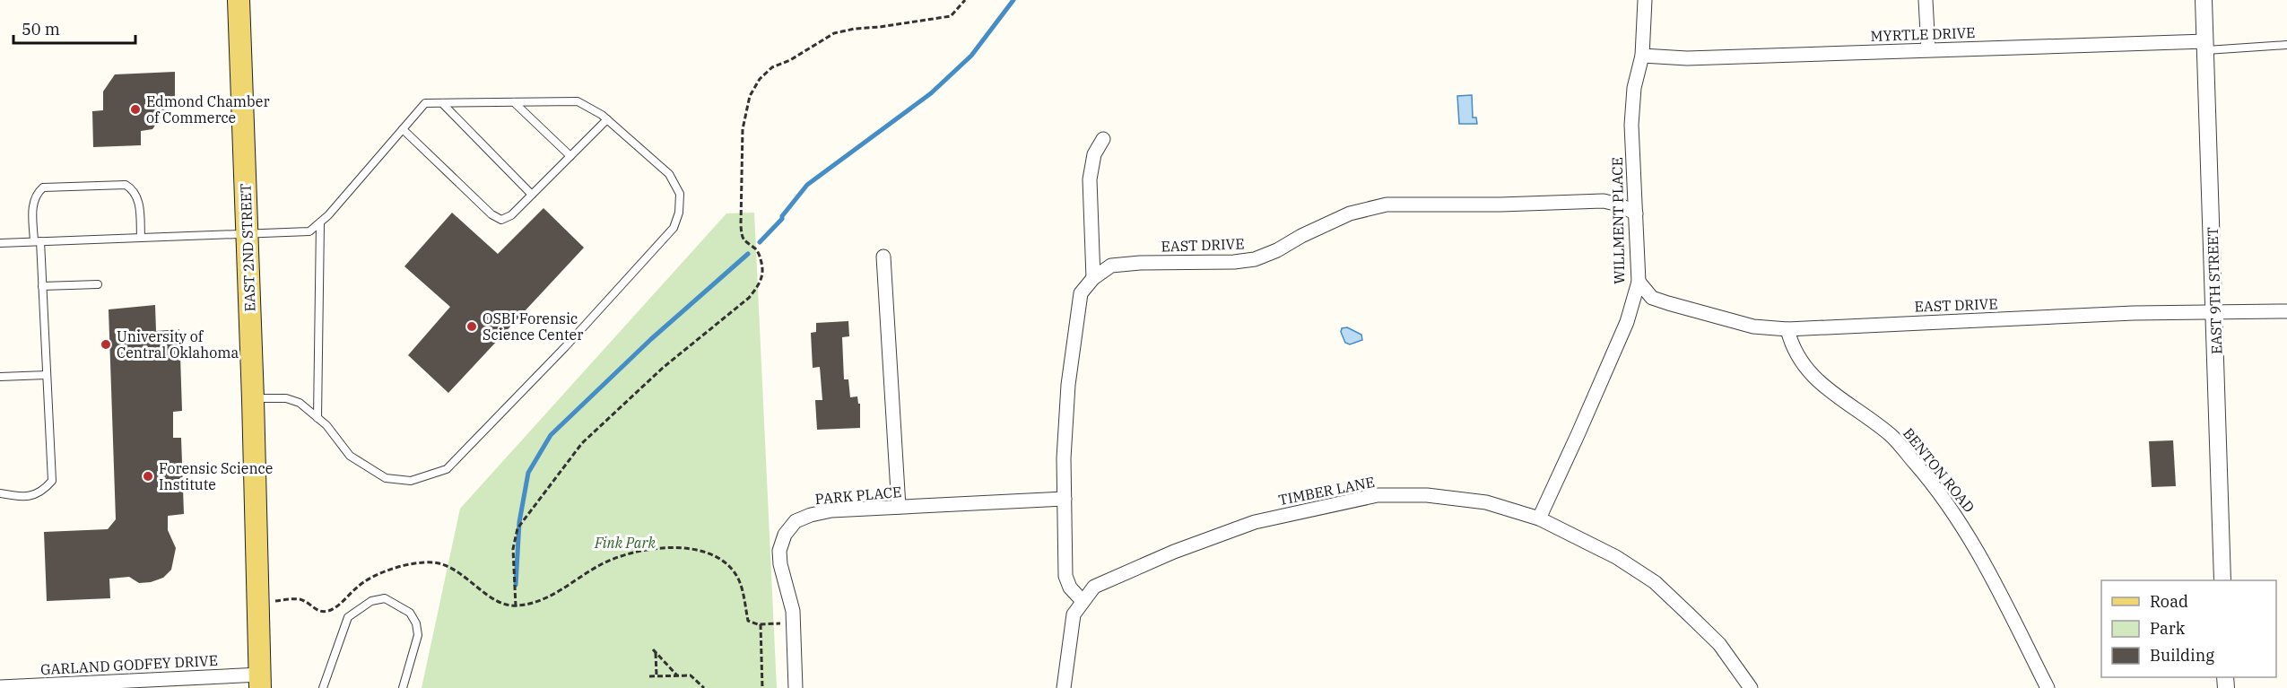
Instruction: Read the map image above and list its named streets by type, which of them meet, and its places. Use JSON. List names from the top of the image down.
{
  "streets": {
    "main road": ["EAST 2ND STREET"],
    "street": [
      "MYRTLE DRIVE",
      "WILLMENT PLACE",
      "EAST DRIVE",
      "EAST 9TH STREET",
      "BENTON ROAD",
      "TIMBER LANE",
      "PARK PLACE",
      "GARLAND GODFEY DRIVE"
    ]
  },
  "crossings": [
    ["MYRTLE DRIVE", "WILLMENT PLACE"],
    ["MYRTLE DRIVE", "EAST 9TH STREET"],
    ["WILLMENT PLACE", "EAST DRIVE"],
    ["WILLMENT PLACE", "TIMBER LANE"],
    ["EAST DRIVE", "EAST 9TH STREET"],
    ["EAST DRIVE", "BENTON ROAD"],
    ["EAST DRIVE", "TIMBER LANE"],
    ["EAST DRIVE", "PARK PLACE"],
    ["EAST 2ND STREET", "GARLAND GODFEY DRIVE"]
  ],
  "parks": ["Fink Park"],
  "places": [
    "Edmond Chamber of Commerce",
    "OSBI Forensic Science Center",
    "University of Central Oklahoma",
    "Forensic Science Institute"
  ],
  "legend": ["Road", "Park", "Building"],
  "scale_bar": "50 m"
}
